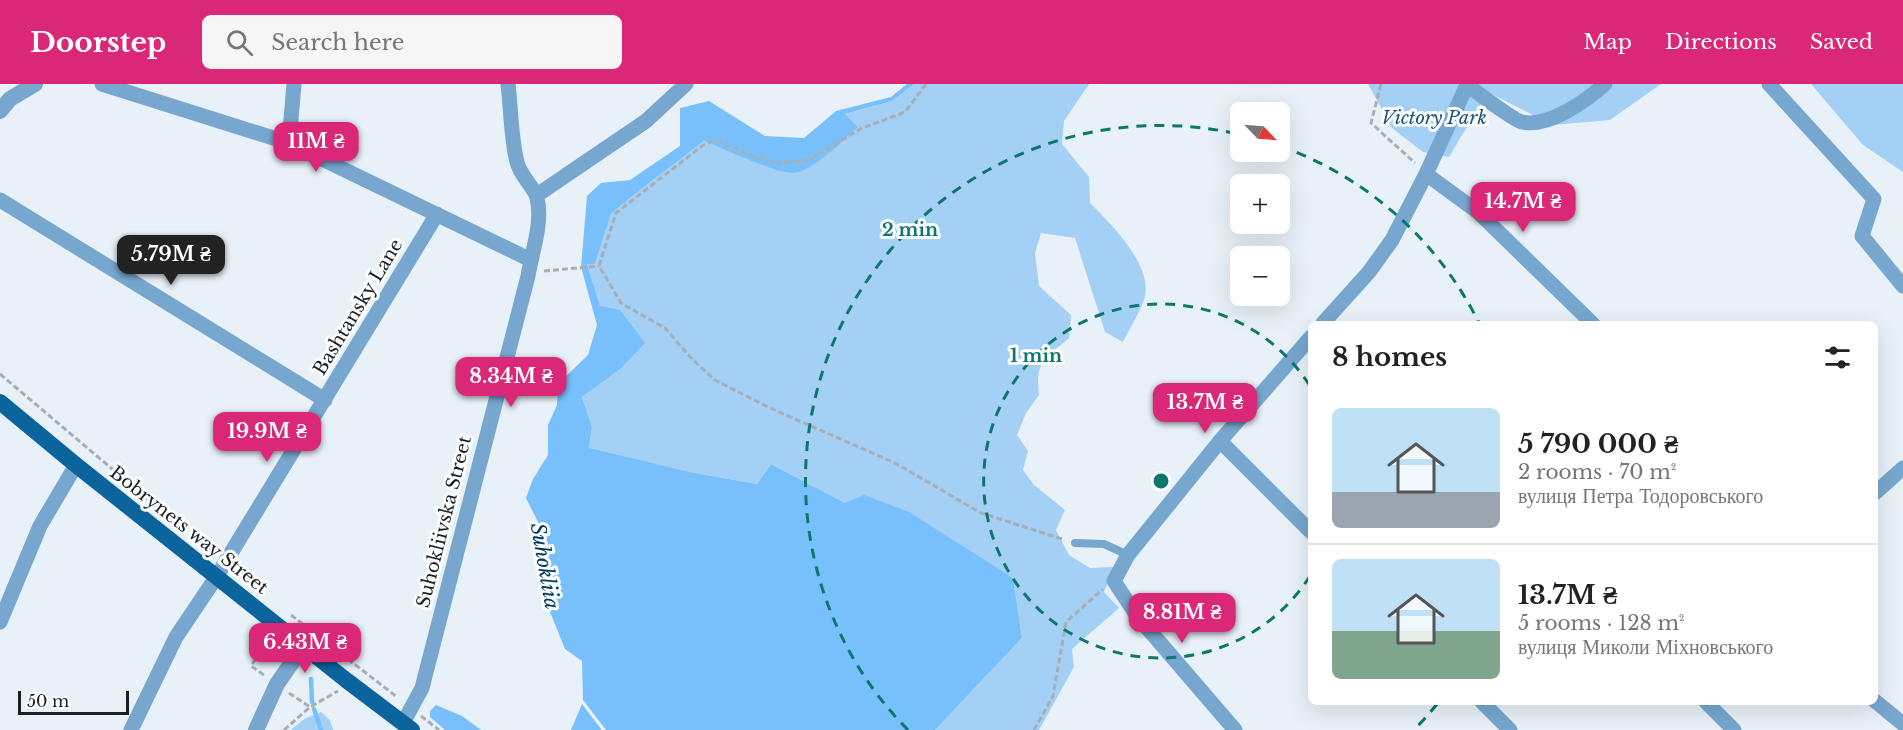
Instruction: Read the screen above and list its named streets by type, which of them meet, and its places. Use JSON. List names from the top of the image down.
{
  "streets": {
    "main road": ["Bobrynets way Street"],
    "street": ["Bashtansky Lane", "Suhokliivska Street"]
  },
  "crossings": [
    ["Bashtansky Lane", "Bobrynets way Street"],
    ["Suhokliivska Street", "Bobrynets way Street"]
  ],
  "water": ["Suhokliia"],
  "parks": ["Victory Park"],
  "scale_bar": "50 m",
  "north": "bottom right",
  "page": {
    "header": "Doorstep",
    "search": "Search here",
    "nav": ["Map", "Directions", "Saved"],
    "map_buttons": ["+", "−"],
    "price": [
      "11M ₴",
      "14.7M ₴",
      "5.79M ₴",
      "8.34M ₴",
      "13.7M ₴",
      "19.9M ₴",
      "8.81M ₴",
      "6.43M ₴"
    ],
    "heading": "8 homes",
    "list": [
      {
        "name": "5 790 000 ₴",
        "note": "2 rooms · 70 m² · вулиця Петра Тодоровського"
      },
      {
        "name": "13.7M ₴",
        "note": "5 rooms · 128 m² · вулиця Миколи Міхновського"
      }
    ],
    "scale": "50 m"
  },
  "rings": ["2 min", "1 min"]
}
